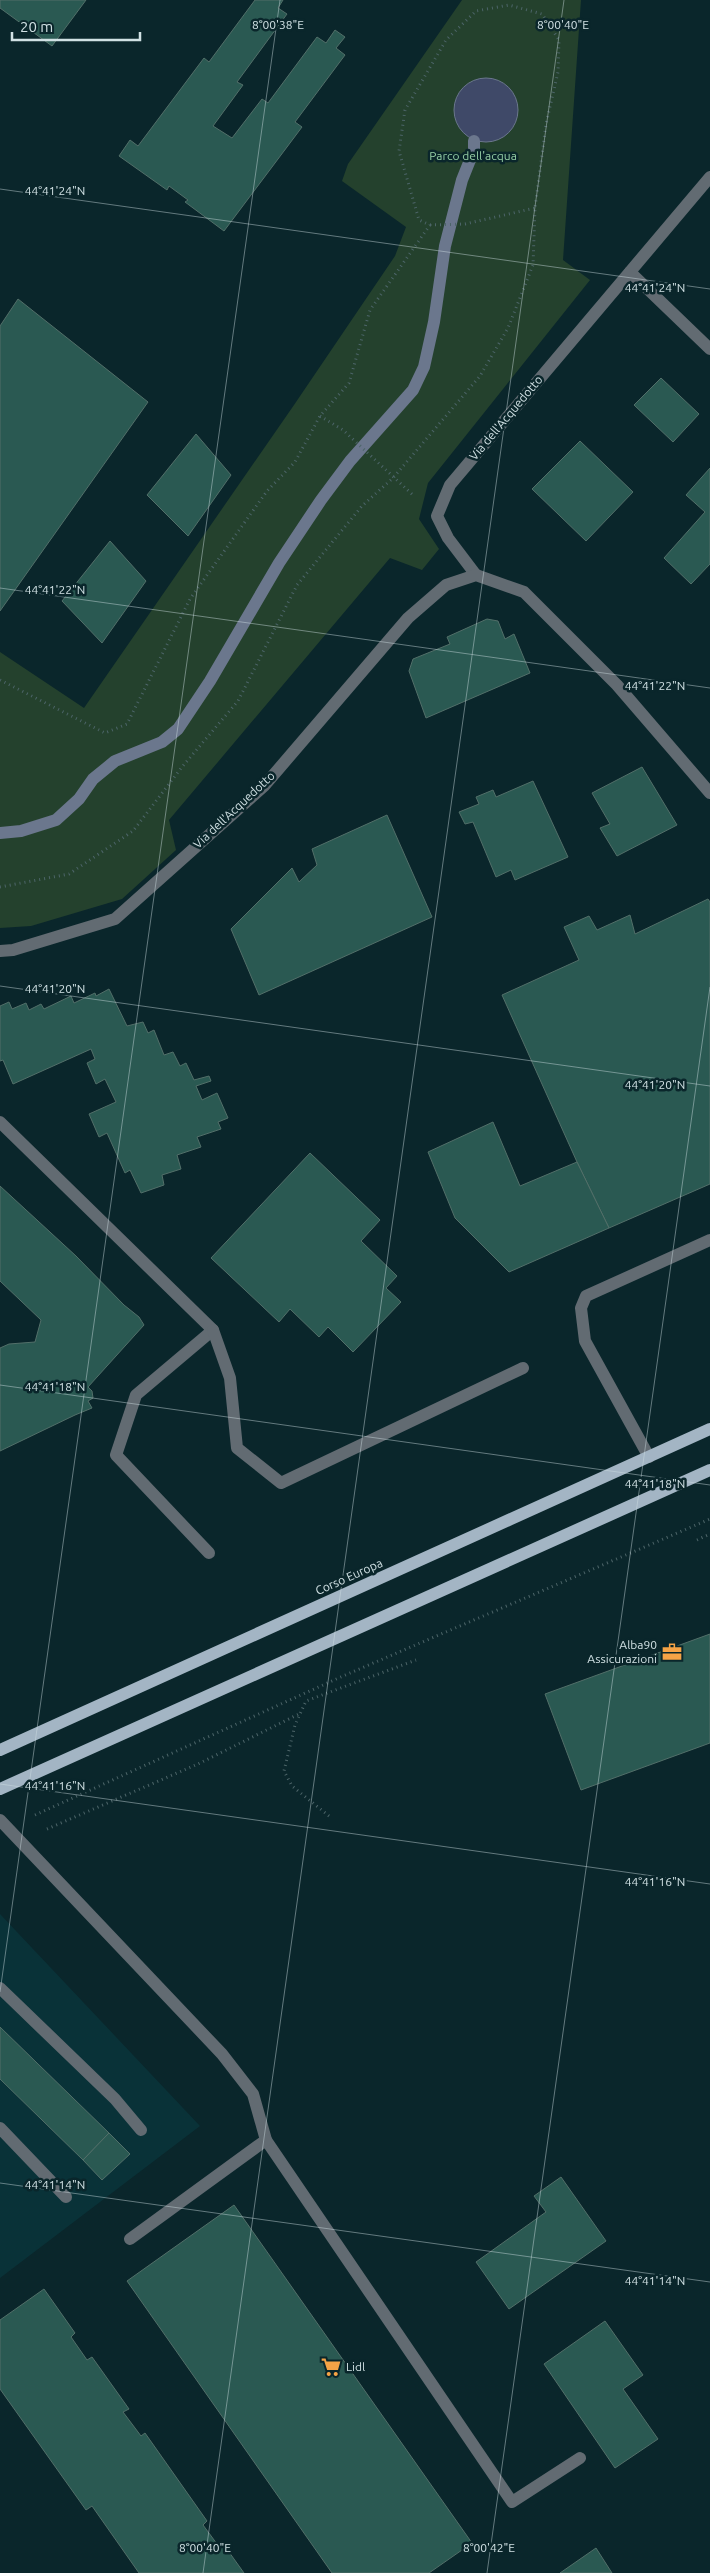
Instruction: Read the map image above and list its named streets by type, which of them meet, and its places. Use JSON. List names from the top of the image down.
{
  "streets": {
    "main road": ["Corso Europa"],
    "street": ["Via dell'Acquedotto"]
  },
  "parks": ["Parco dell'acqua"],
  "places": {
    "office": ["Alba90 Assicurazioni"],
    "supermarket": ["Lidl"]
  },
  "scale_bar": "20 m",
  "coordinates": [
    "8°00'38\"E",
    "8°00'40\"E",
    "44°41'24\"N",
    "44°41'22\"N",
    "44°41'20\"N",
    "44°41'18\"N",
    "44°41'16\"N",
    "44°41'14\"N",
    "8°00'42\"E"
  ]
}
